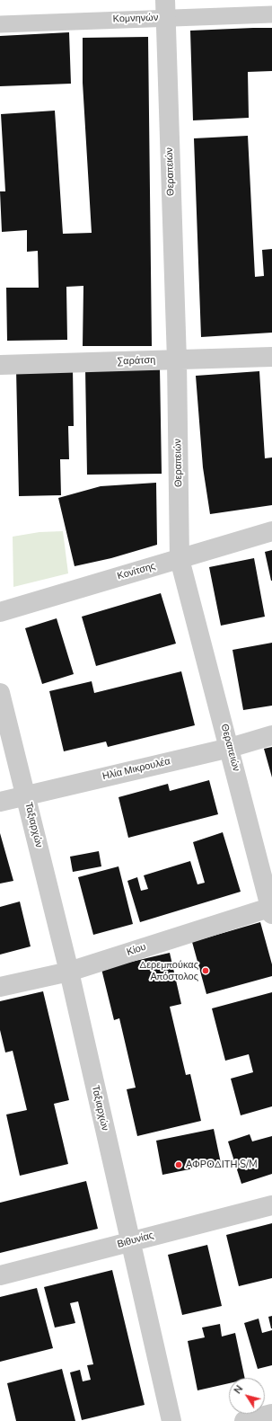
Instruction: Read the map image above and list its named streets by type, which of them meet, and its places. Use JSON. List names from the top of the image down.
{
  "streets": {
    "street": [
      "Κομνηνών",
      "Θεραπειών",
      "Σαράτση",
      "Κονίτσης",
      "Ηλία Μικρουλέα",
      "Ταξιαρχών",
      "Κίου",
      "Βιθυνίας"
    ]
  },
  "crossings": [
    ["Κομνηνών", "Θεραπειών"],
    ["Θεραπειών", "Σαράτση"],
    ["Θεραπειών", "Κονίτσης"],
    ["Θεραπειών", "Ηλία Μικρουλέα"],
    ["Θεραπειών", "Κίου"],
    ["Ηλία Μικρουλέα", "Ταξιαρχών"],
    ["Ταξιαρχών", "Κίου"],
    ["Ταξιαρχών", "Βιθυνίας"]
  ],
  "places": ["Δερεμπούκας Απόστολος", "ΑΦΡΟΔΙΤΗ S/M"],
  "north": "top left"
}
